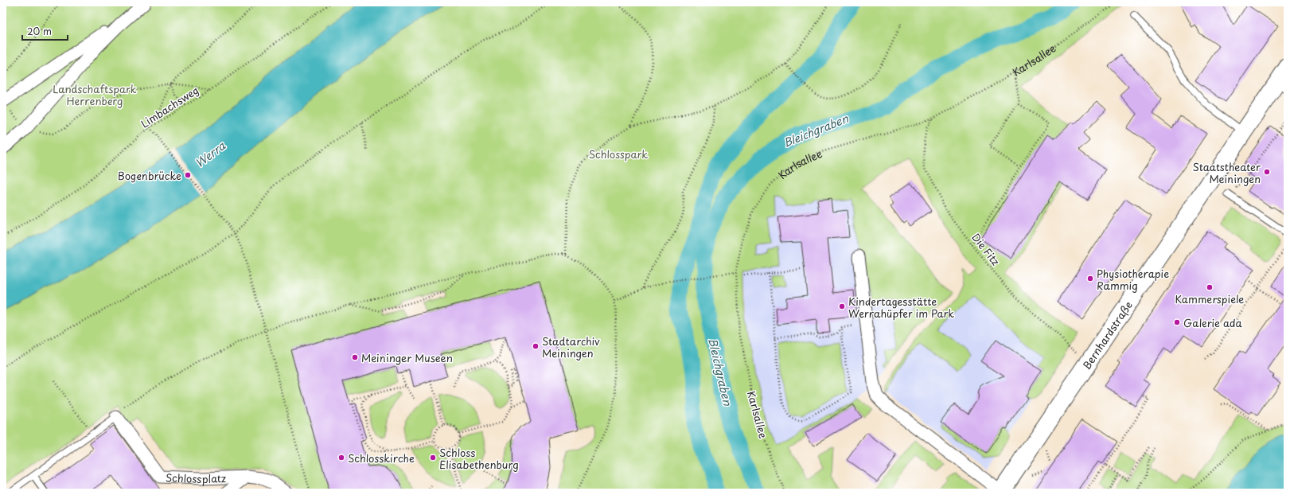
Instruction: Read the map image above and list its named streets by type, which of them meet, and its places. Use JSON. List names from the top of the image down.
{
  "streets": {
    "main road": ["Bernhardstraße"],
    "street": ["Schlossplatz"],
    "path": ["Karlsallee", "Limbachsweg", "Die Fitz"]
  },
  "crossings": [
    ["Karlsallee", "Die Fitz"],
    ["Die Fitz", "Bernhardstraße"]
  ],
  "water": ["Bleichgraben", "Werra"],
  "parks": ["Landschaftspark Herrenberg", "Schlosspark"],
  "places": [
    "Staatstheater Meiningen",
    "Bogenbrücke",
    "Physiotherapie Rammig",
    "Kammerspiele",
    "Kindertagesstätte Werrahüpfer im Park",
    "Galerie ada",
    "Stadtarchiv Meiningen",
    "Meininger Museen",
    "Schlosskirche",
    "Schloss Elisabethenburg"
  ],
  "scale_bar": "20 m"
}
